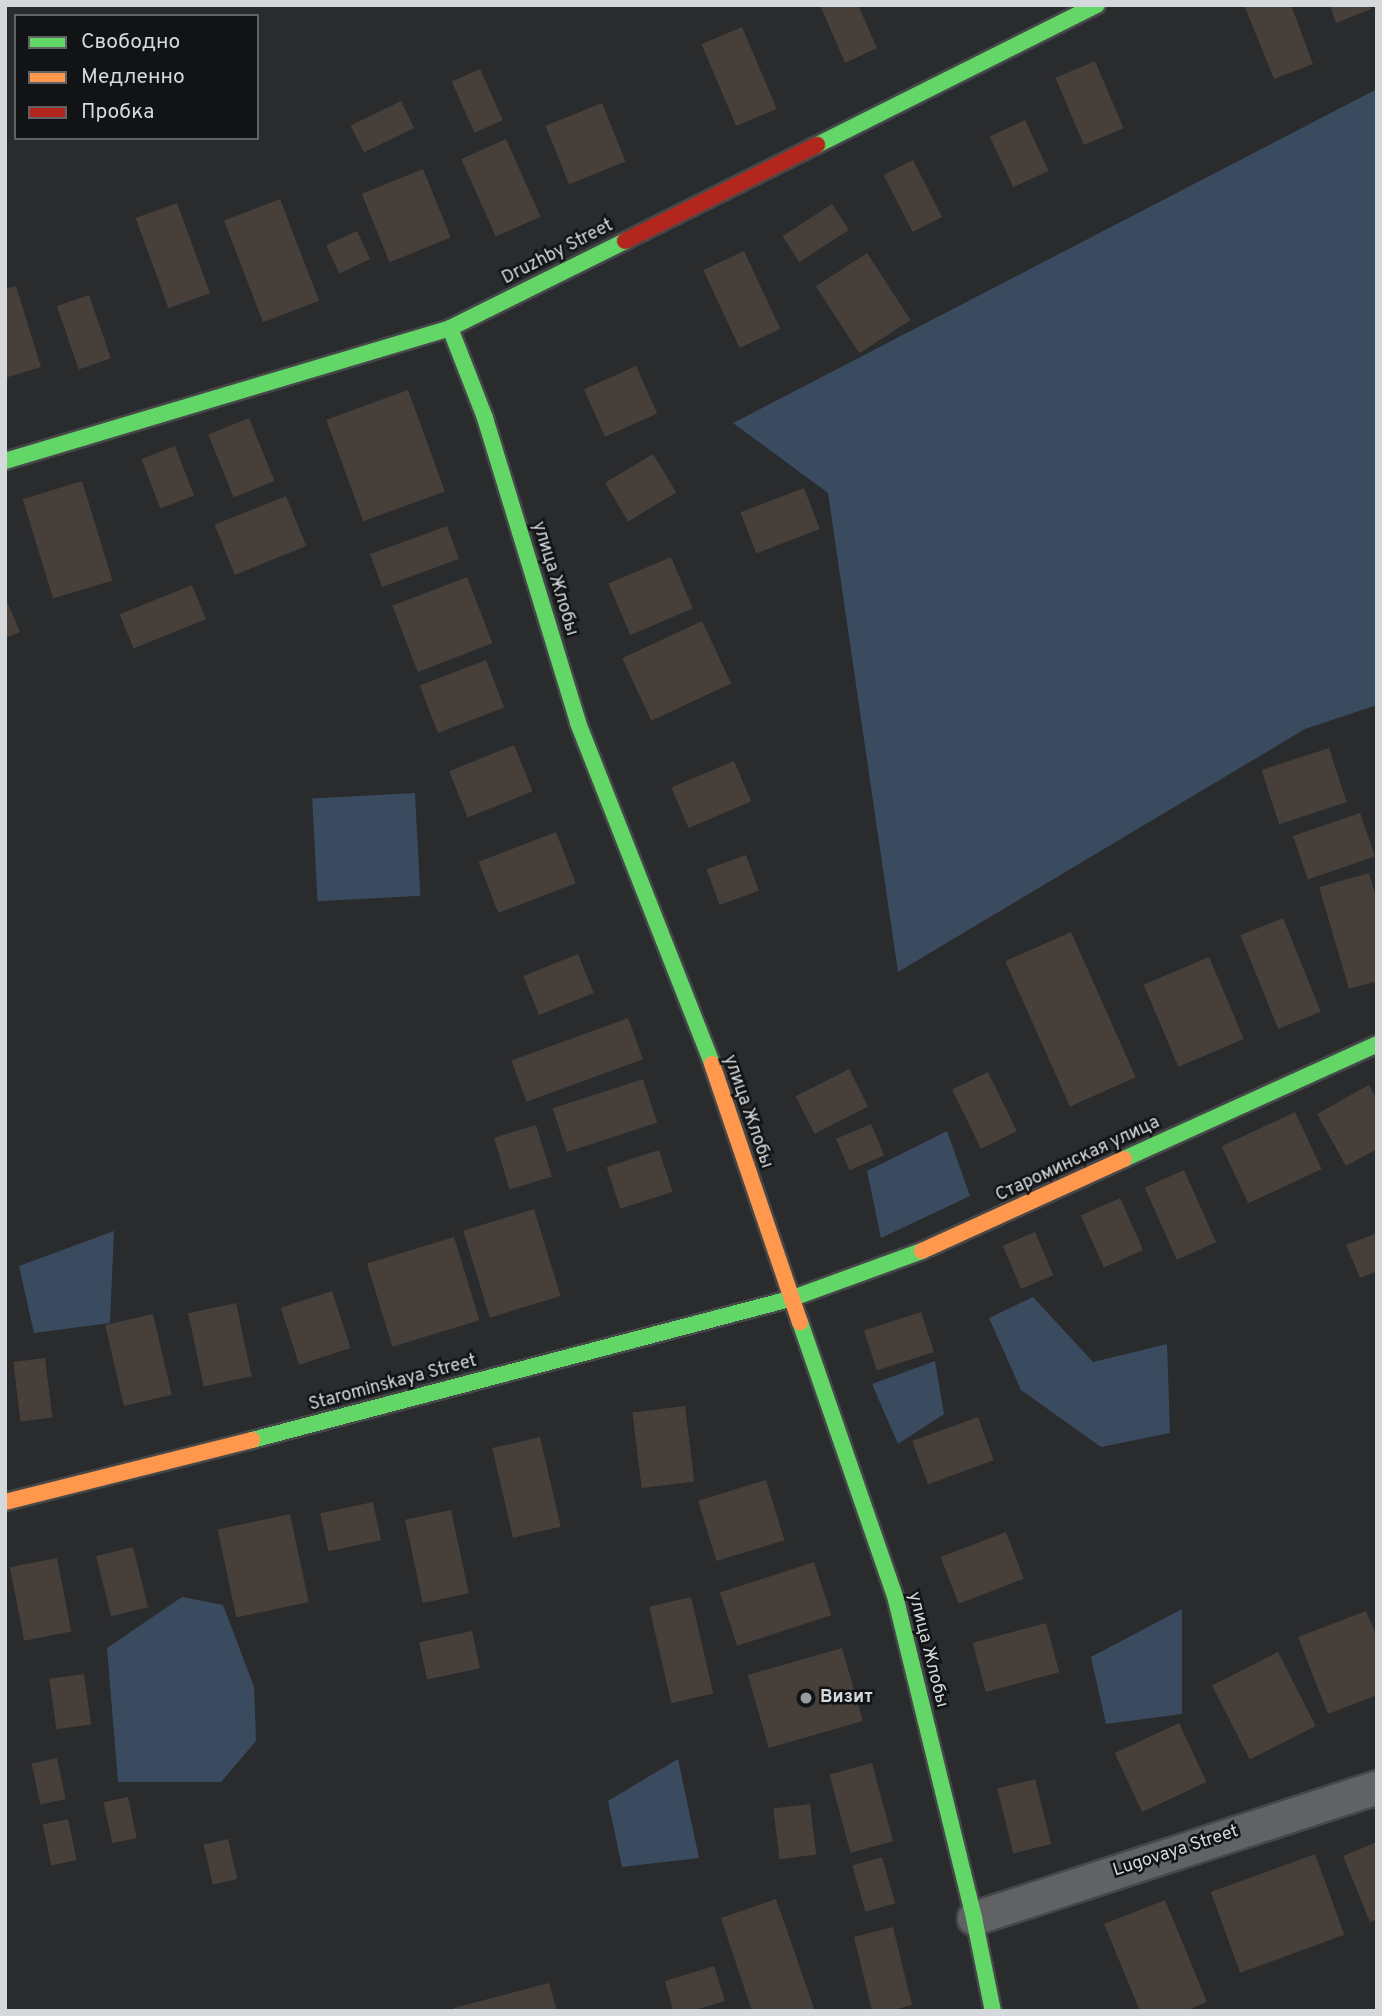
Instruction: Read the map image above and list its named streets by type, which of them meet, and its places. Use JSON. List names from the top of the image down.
{
  "streets": {
    "street": [
      "Druzhby Street",
      "улица Жлобы",
      "Староминская улица",
      "Starominskaya Street",
      "Lugovaya Street"
    ]
  },
  "crossings": [
    ["Druzhby Street", "улица Жлобы"],
    ["улица Жлобы", "Староминская улица"],
    ["улица Жлобы", "Starominskaya Street"],
    ["улица Жлобы", "Lugovaya Street"],
    ["Староминская улица", "Starominskaya Street"]
  ],
  "places": ["Визит"],
  "legend": ["Свободно", "Медленно", "Пробка"]
}
